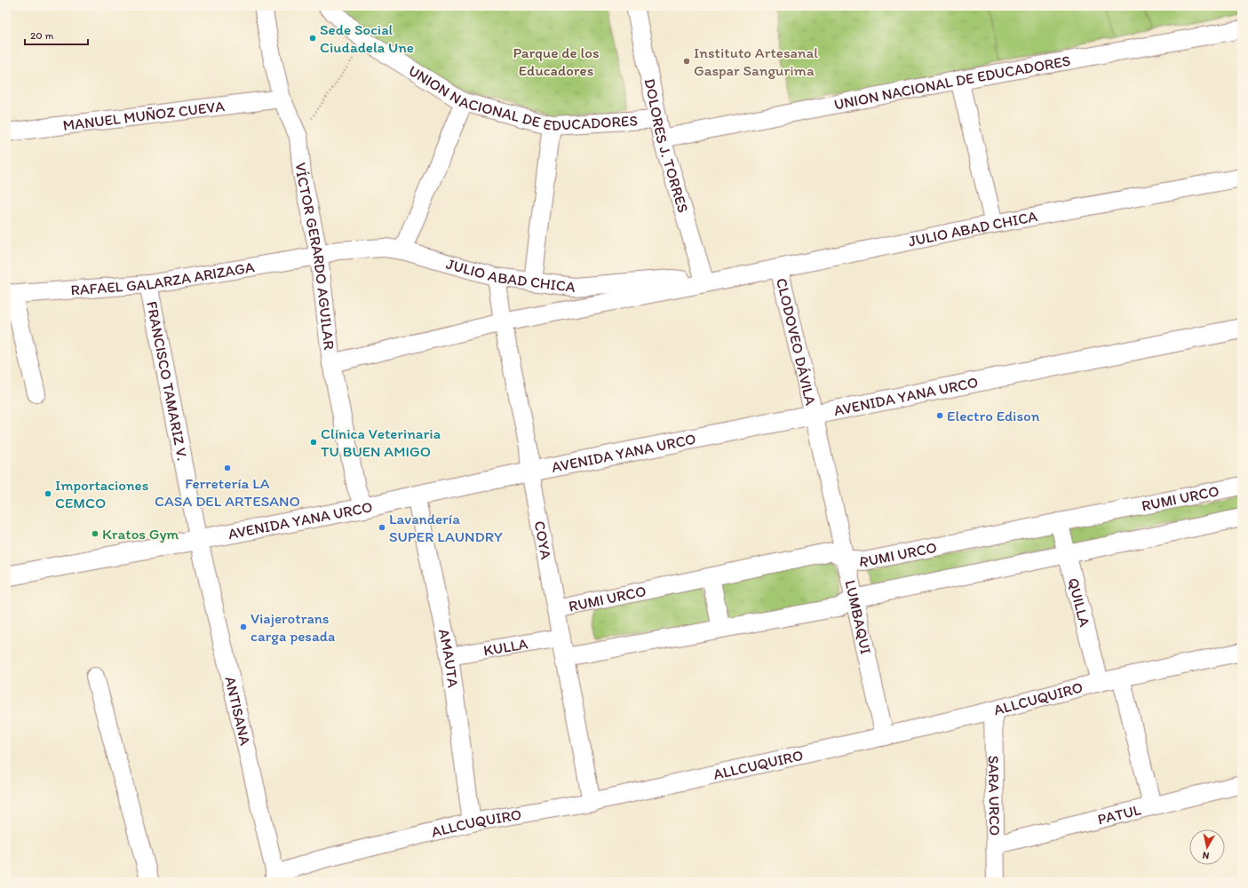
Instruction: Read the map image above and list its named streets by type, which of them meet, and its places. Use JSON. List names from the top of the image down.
{
  "streets": {
    "street": [
      "UNION NACIONAL DE EDUCADORES",
      "MANUEL MUÑOZ CUEVA",
      "DOLORES J. TORRES",
      "JULIO ABAD CHICA",
      "VÍCTOR GERARDO AGUILAR",
      "RAFAEL GALARZA ARIZAGA",
      "CLODOVEO DÁVILA",
      "FRANCISCO TAMARIZ V.",
      "AVENIDA YANA URCO",
      "RUMI URCO",
      "COYA",
      "QUILLA",
      "LUMBAQUI",
      "KULLA",
      "AMAUTA",
      "ALLCUQUIRO",
      "ANTISANA",
      "SARA URCO",
      "PATUL"
    ]
  },
  "crossings": [
    ["UNION NACIONAL DE EDUCADORES", "DOLORES J. TORRES"],
    ["MANUEL MUÑOZ CUEVA", "VÍCTOR GERARDO AGUILAR"],
    ["DOLORES J. TORRES", "JULIO ABAD CHICA"],
    ["JULIO ABAD CHICA", "VÍCTOR GERARDO AGUILAR"],
    ["JULIO ABAD CHICA", "RAFAEL GALARZA ARIZAGA"],
    ["JULIO ABAD CHICA", "CLODOVEO DÁVILA"],
    ["JULIO ABAD CHICA", "COYA"],
    ["VÍCTOR GERARDO AGUILAR", "RAFAEL GALARZA ARIZAGA"],
    ["VÍCTOR GERARDO AGUILAR", "AVENIDA YANA URCO"],
    ["RAFAEL GALARZA ARIZAGA", "FRANCISCO TAMARIZ V."],
    ["CLODOVEO DÁVILA", "AVENIDA YANA URCO"],
    ["CLODOVEO DÁVILA", "LUMBAQUI"],
    ["FRANCISCO TAMARIZ V.", "AVENIDA YANA URCO"],
    ["FRANCISCO TAMARIZ V.", "ANTISANA"],
    ["AVENIDA YANA URCO", "COYA"],
    ["AVENIDA YANA URCO", "LUMBAQUI"],
    ["AVENIDA YANA URCO", "AMAUTA"],
    ["AVENIDA YANA URCO", "ANTISANA"],
    ["RUMI URCO", "COYA"],
    ["RUMI URCO", "QUILLA"],
    ["RUMI URCO", "LUMBAQUI"],
    ["COYA", "KULLA"],
    ["COYA", "ALLCUQUIRO"],
    ["QUILLA", "ALLCUQUIRO"],
    ["LUMBAQUI", "ALLCUQUIRO"],
    ["KULLA", "AMAUTA"],
    ["AMAUTA", "ALLCUQUIRO"],
    ["ALLCUQUIRO", "ANTISANA"],
    ["ALLCUQUIRO", "SARA URCO"],
    ["SARA URCO", "PATUL"]
  ],
  "parks": ["Parque de los Educadores"],
  "places": [
    "Sede Social Ciudadela Une",
    "Instituto Artesanal Gaspar Sangurima",
    "Electro Edison",
    "Clínica Veterinaria TU BUEN AMIGO",
    "Ferretería LA CASA DEL ARTESANO",
    "Importaciones CEMCO",
    "Lavandería SUPER LAUNDRY",
    "Kratos Gym",
    "Viajerotrans carga pesada"
  ],
  "scale_bar": "20 m",
  "north": "bottom"
}
